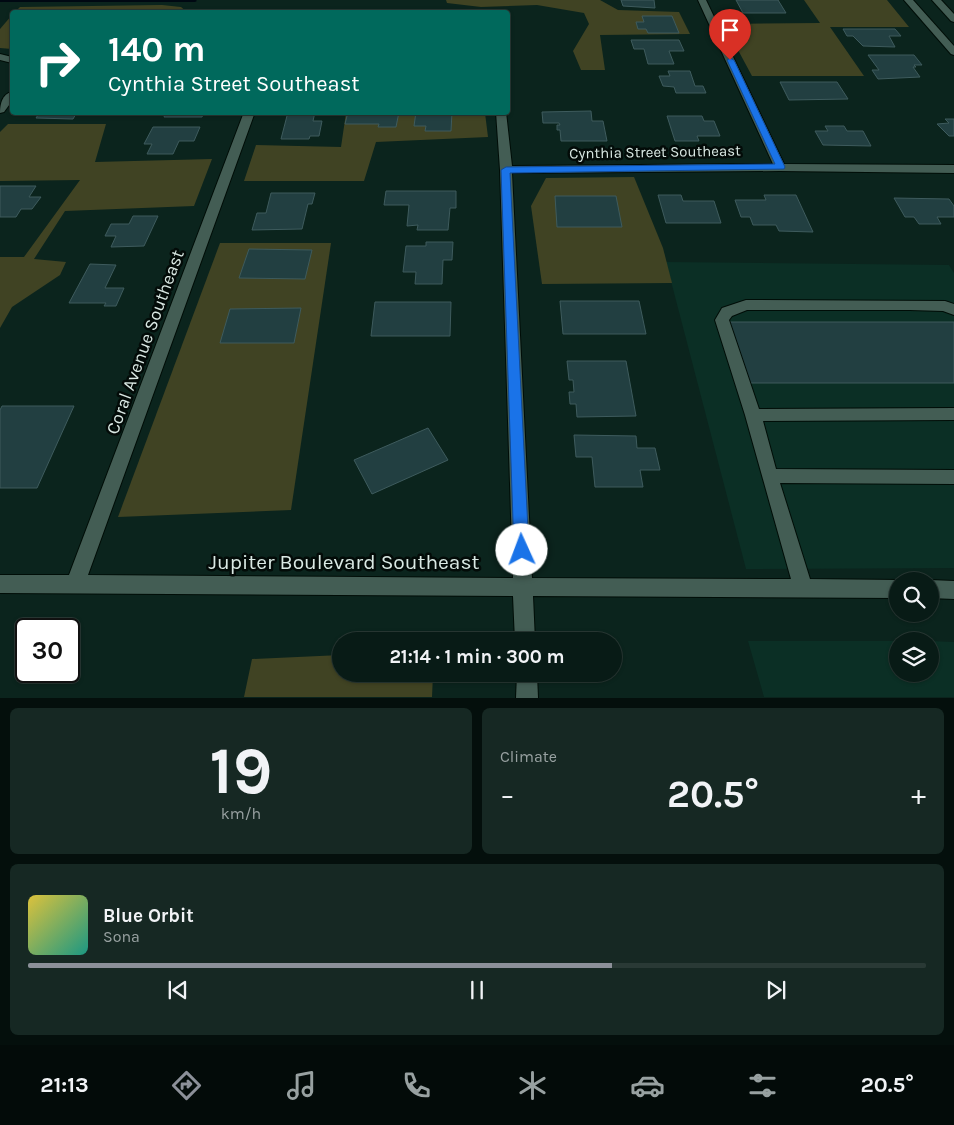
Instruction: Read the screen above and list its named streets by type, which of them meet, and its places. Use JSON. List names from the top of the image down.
{
  "streets": {
    "street": ["Cynthia Street Southeast", "Coral Avenue Southeast", "Jupiter Boulevard Southeast"]
  },
  "crossings": [
    ["Coral Avenue Southeast", "Jupiter Boulevard Southeast"]
  ],
  "page": {
    "turn": ["140 m", "Cynthia Street Southeast"],
    "limit": "30",
    "trip": "21:14 · 1 min · 300 m",
    "tile": [
      ["19", "km/h"],
      "Climate"
    ],
    "heat": ["−", "20.5°", "+"],
    "song": ["Blue Orbit", "Sona"],
    "tabs": ["21:13", "20.5°"]
  }
}
